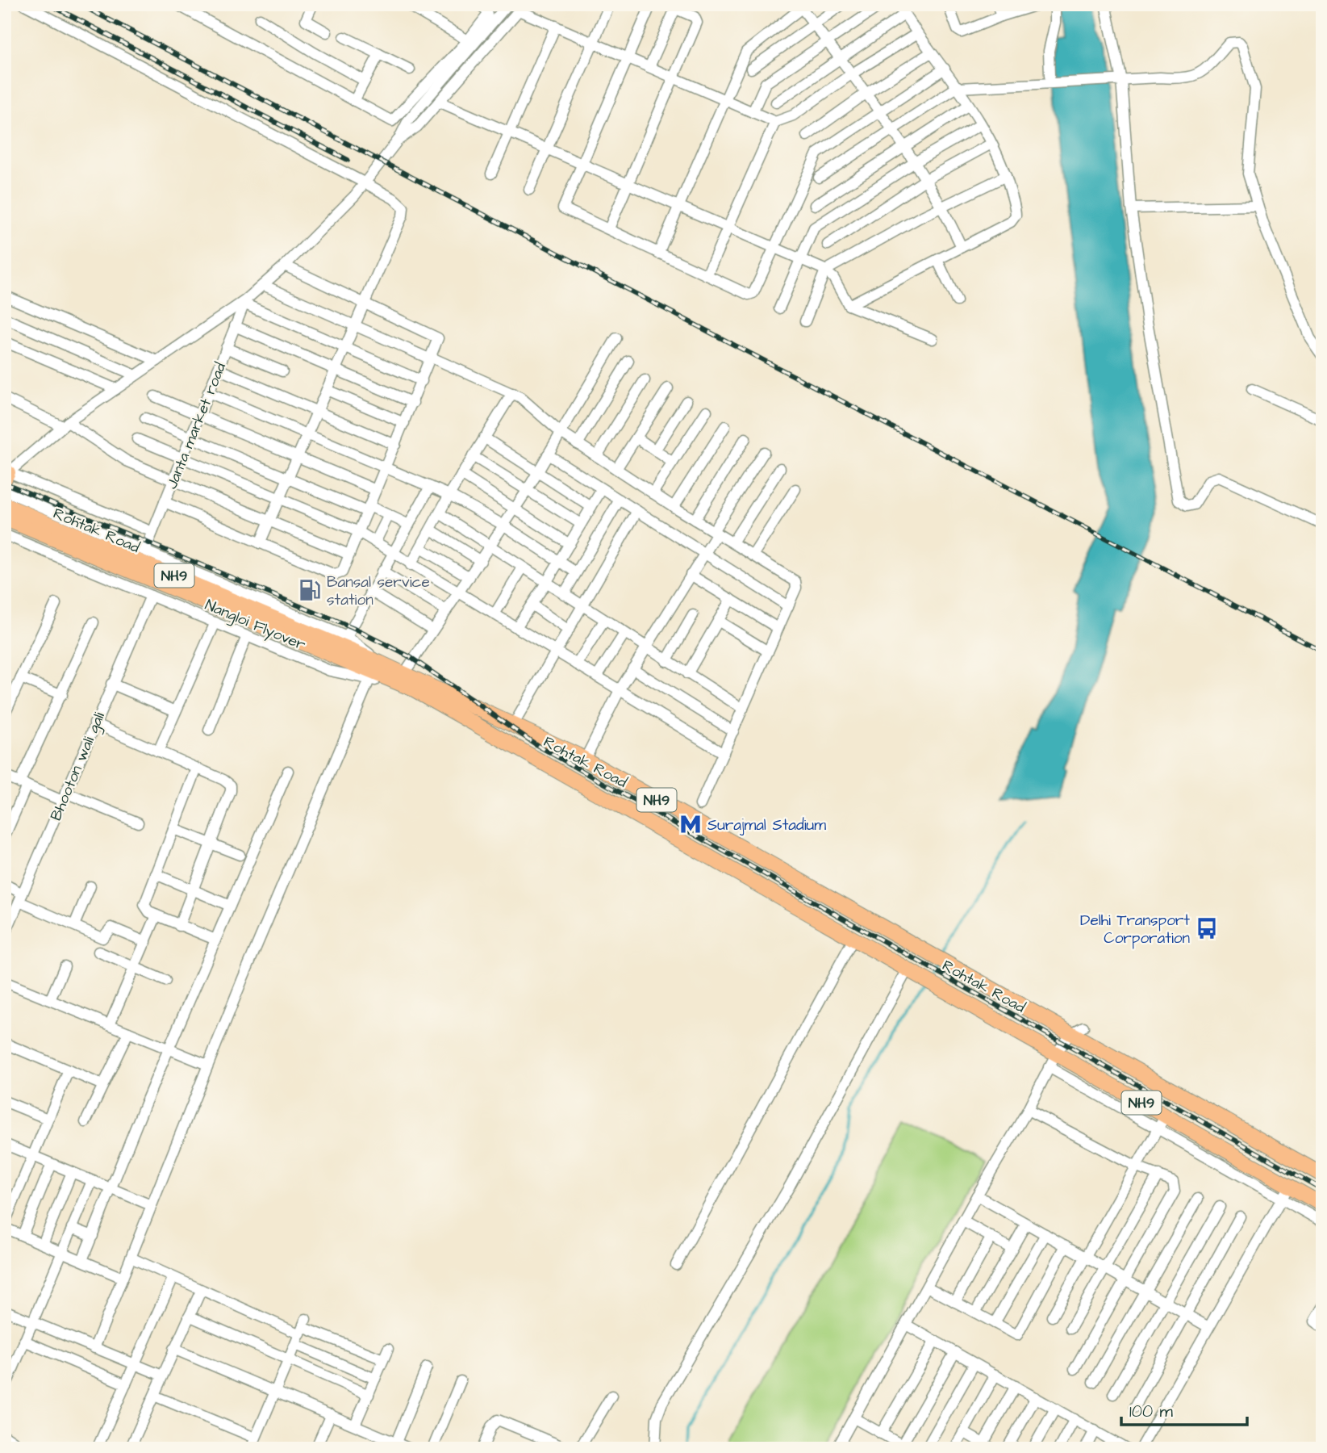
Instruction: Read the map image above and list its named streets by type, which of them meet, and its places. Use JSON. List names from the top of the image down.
{
  "streets": {
    "highway": ["Rohtak Road", "NH9", "Nangloi Flyover"],
    "street": ["Janta market road", "Bhooton wali gali"]
  },
  "crossings": [
    ["Janta market road", "Rohtak Road"],
    ["Rohtak Road", "Nangloi Flyover"],
    ["Rohtak Road", "Bhooton wali gali"]
  ],
  "places": {
    "fuel station": ["Bansal service station"],
    "metro station": ["Surajmal Stadium"],
    "bus stop": ["Delhi Transport Corporation"]
  },
  "scale_bar": "100 m"
}
